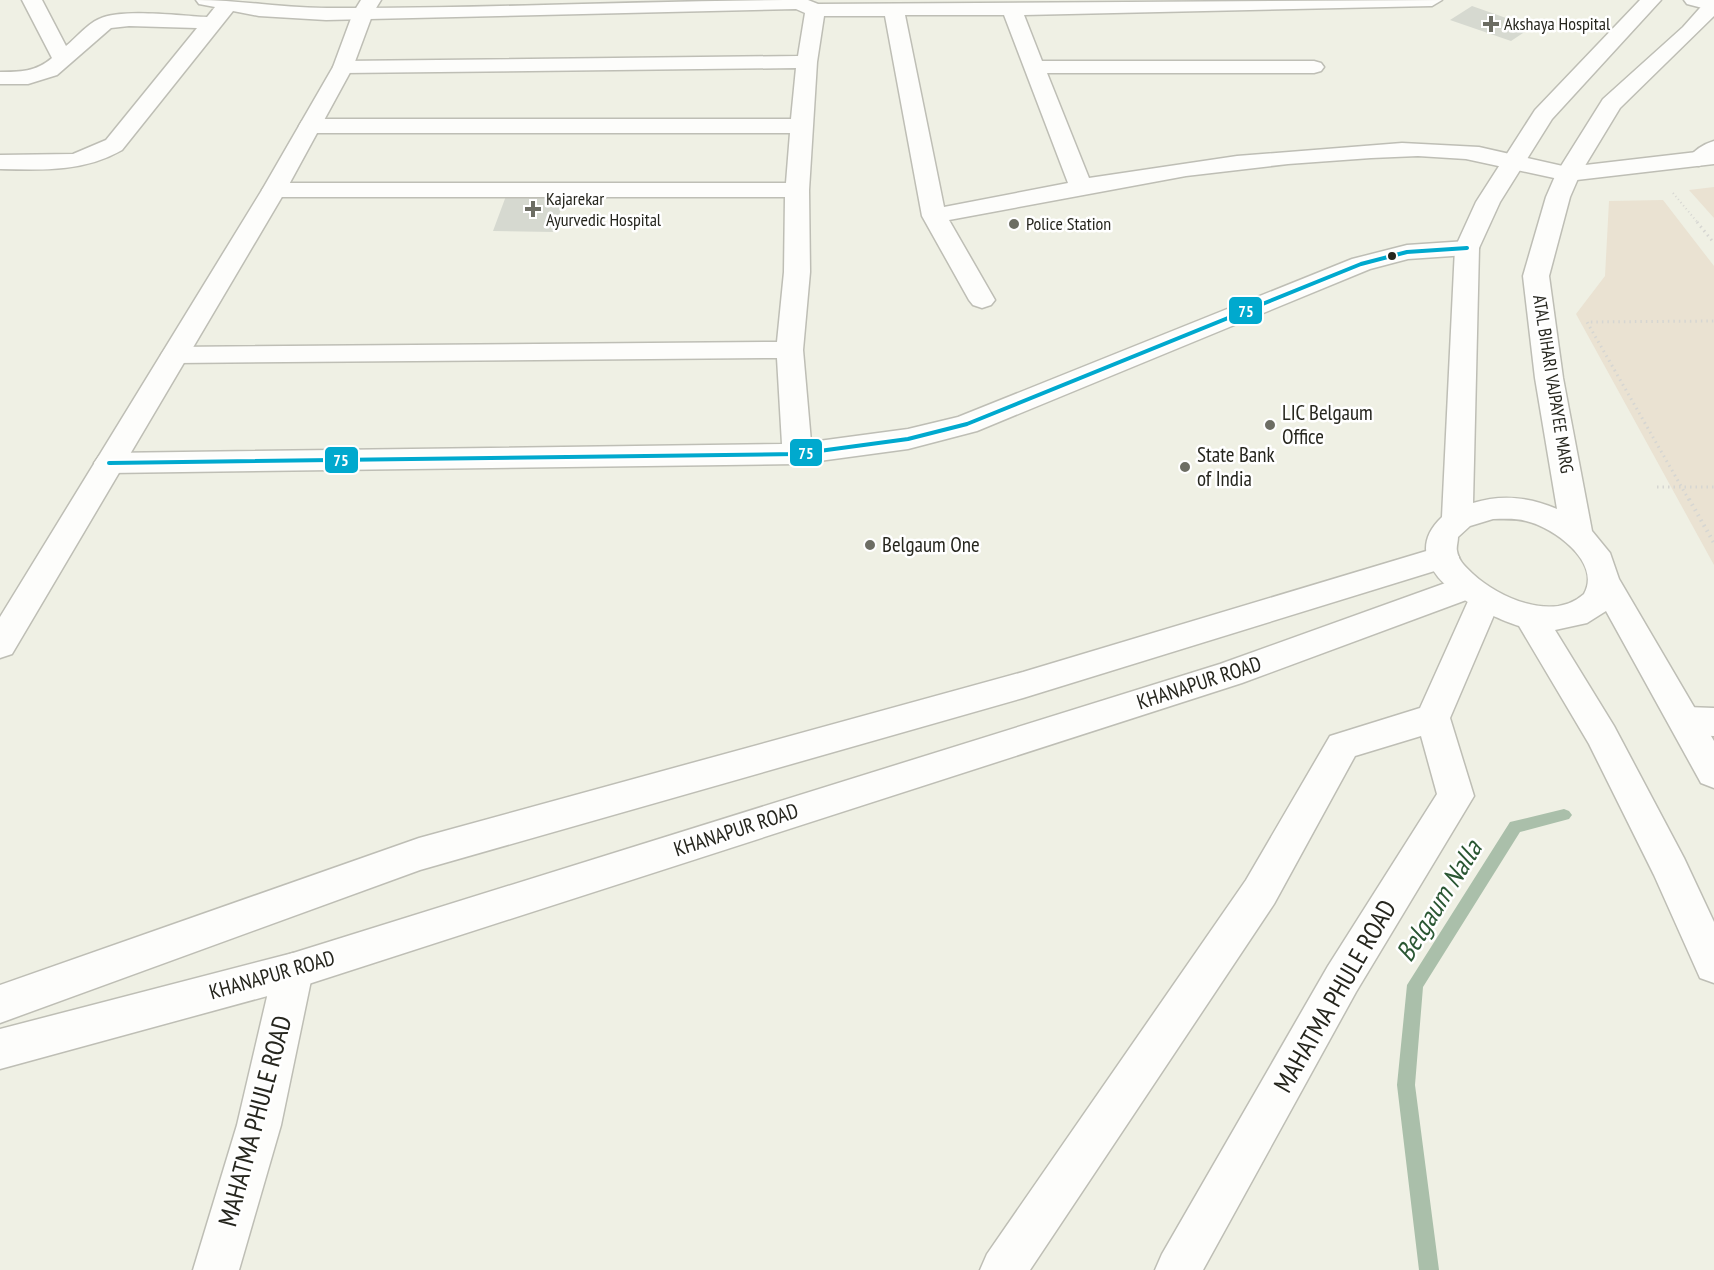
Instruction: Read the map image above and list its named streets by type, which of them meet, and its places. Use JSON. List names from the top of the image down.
{
  "streets": {
    "street": ["ATAL BIHARI VAJPAYEE MARG", "KHANAPUR ROAD", "MAHATMA PHULE ROAD"]
  },
  "crossings": [
    ["ATAL BIHARI VAJPAYEE MARG", "KHANAPUR ROAD"],
    ["KHANAPUR ROAD", "MAHATMA PHULE ROAD"]
  ],
  "water": ["Belgaum Nalla"],
  "places": {
    "health": ["Akshaya Hospital", "Kajarekar Ayurvedic Hospital"],
    "other": [
      "Police Station",
      "LIC Belgaum Office",
      "State Bank of India",
      "Belgaum One"
    ]
  },
  "lines": ["transit line 75"]
}
